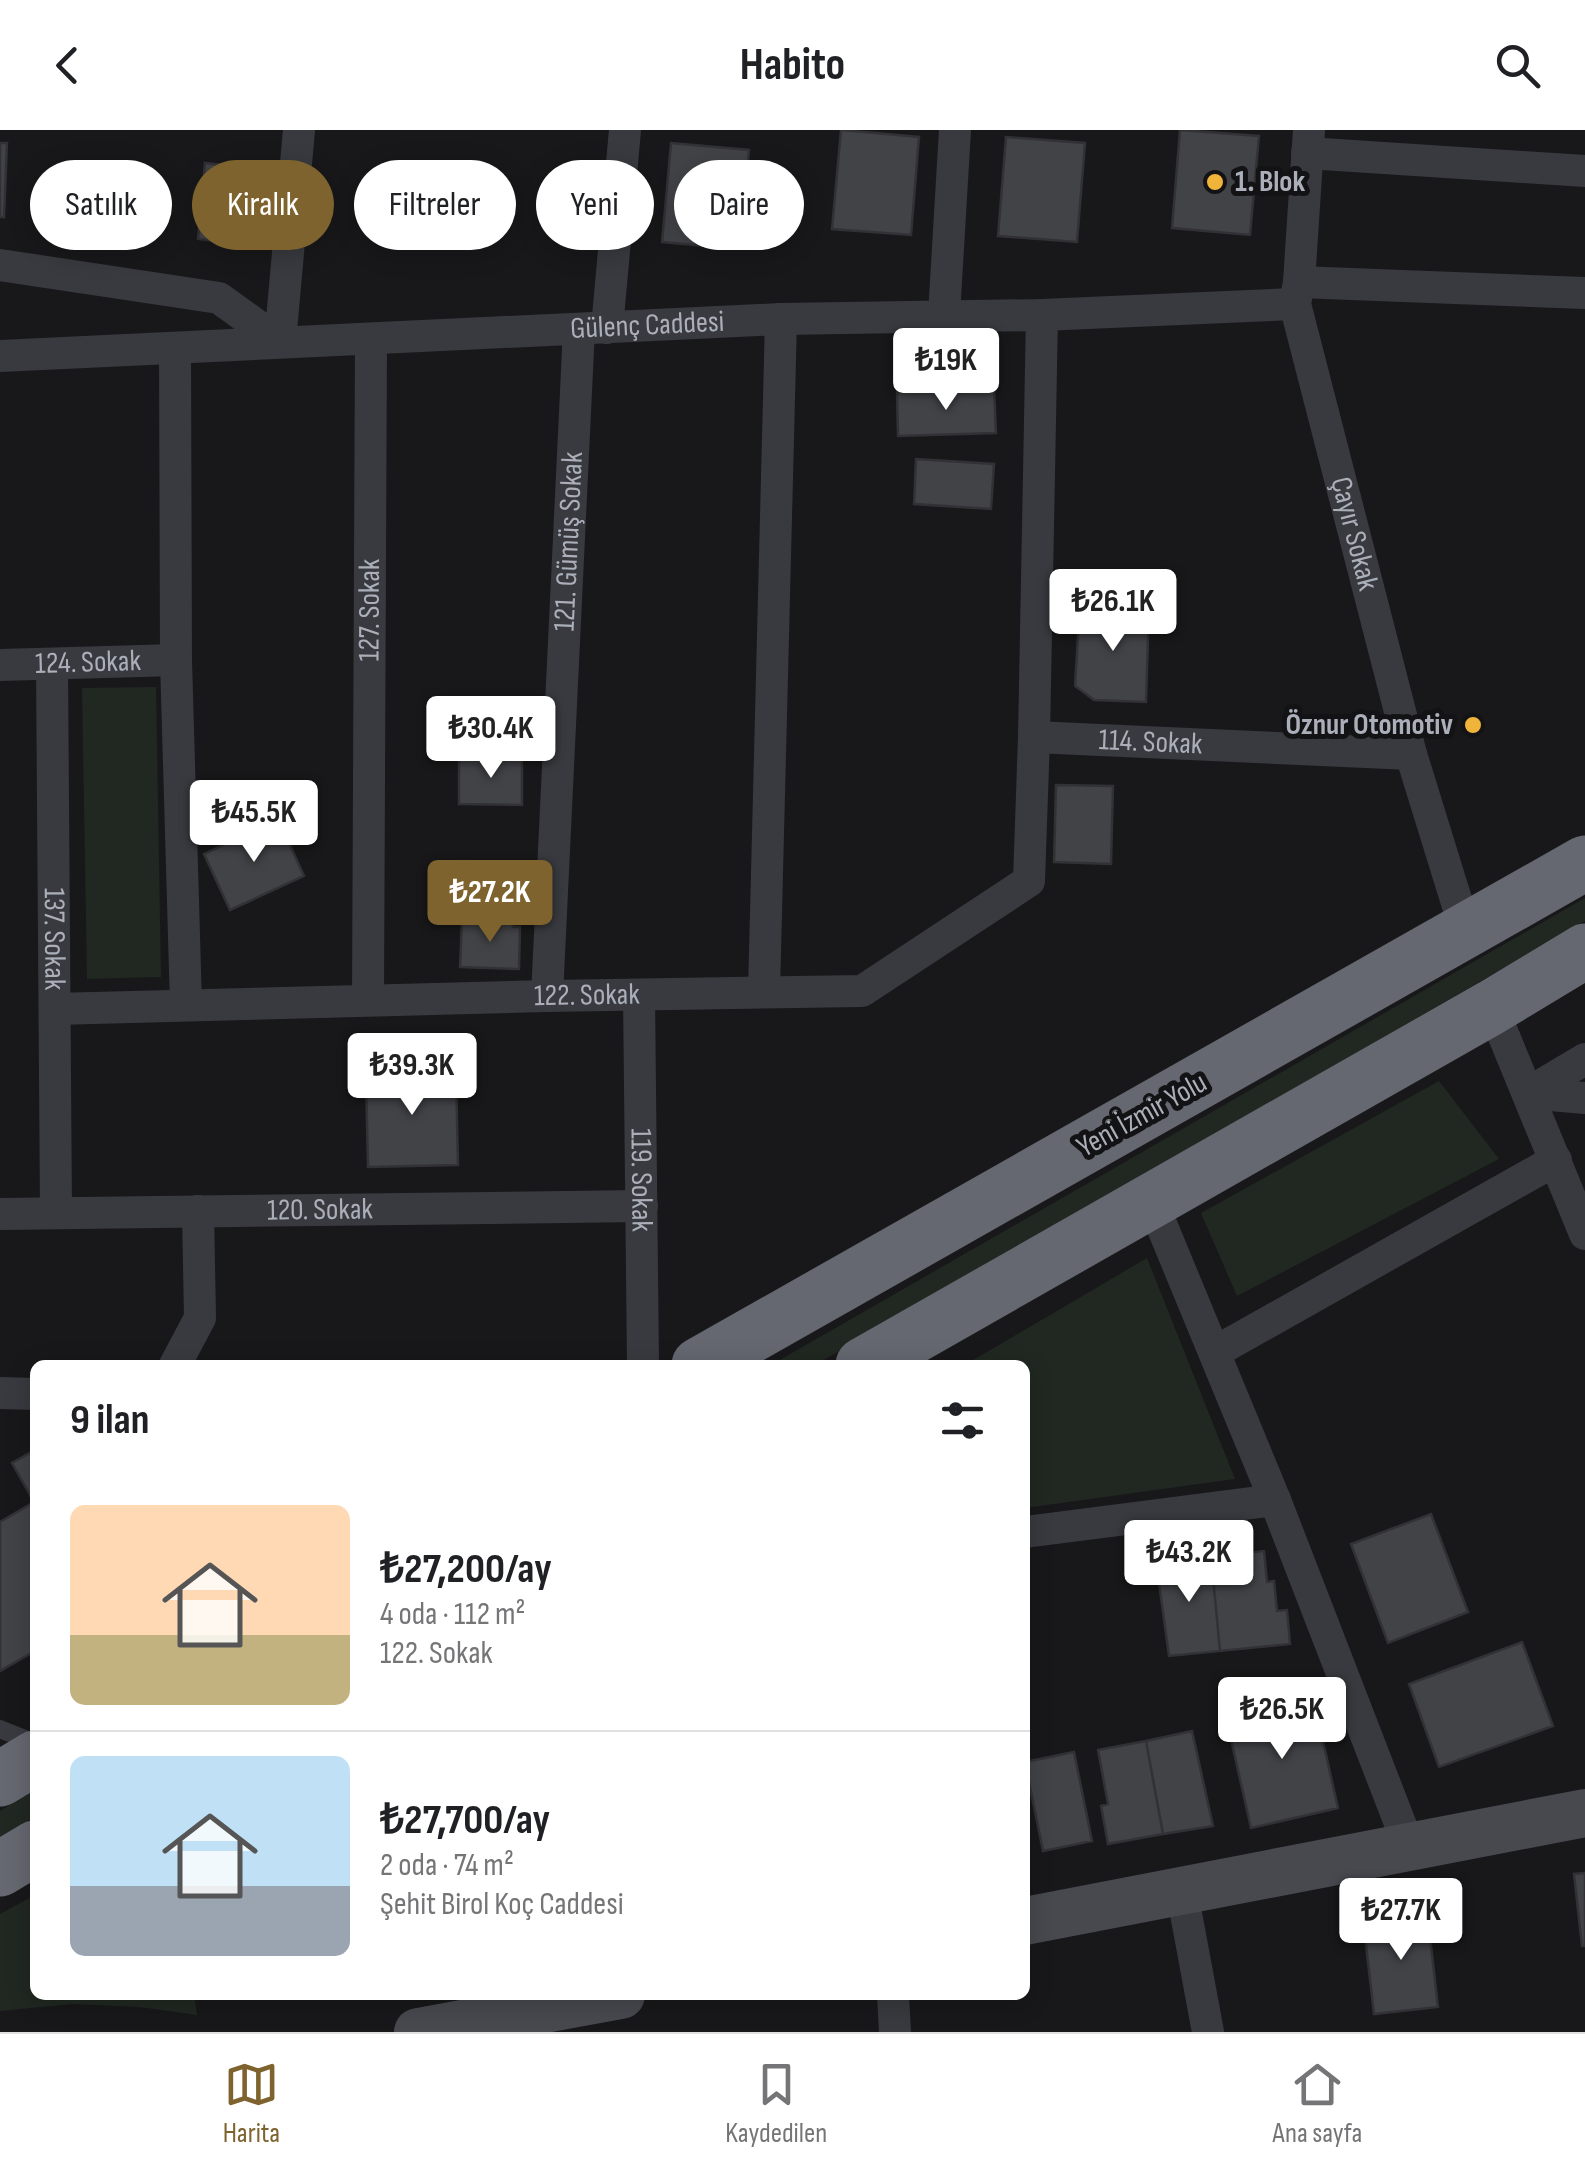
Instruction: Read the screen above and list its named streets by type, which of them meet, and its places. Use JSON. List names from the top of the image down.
{
  "streets": {
    "highway": ["Yeni İzmir Yolu"],
    "street": [
      "Gülenç Caddesi",
      "Çayır Sokak",
      "121. Gümüş Sokak",
      "127. Sokak",
      "124. Sokak",
      "114. Sokak",
      "137. Sokak",
      "122. Sokak",
      "119. Sokak",
      "120. Sokak"
    ]
  },
  "crossings": [
    ["Gülenç Caddesi", "Çayır Sokak"],
    ["Gülenç Caddesi", "121. Gümüş Sokak"],
    ["Gülenç Caddesi", "127. Sokak"],
    ["Çayır Sokak", "114. Sokak"],
    ["Çayır Sokak", "Yeni İzmir Yolu"],
    ["121. Gümüş Sokak", "122. Sokak"],
    ["127. Sokak", "122. Sokak"],
    ["124. Sokak", "137. Sokak"],
    ["114. Sokak", "122. Sokak"],
    ["137. Sokak", "122. Sokak"],
    ["137. Sokak", "120. Sokak"],
    ["122. Sokak", "119. Sokak"],
    ["119. Sokak", "120. Sokak"]
  ],
  "places": ["1. Blok", "Öznur Otomotiv"],
  "page": {
    "header": "Habito",
    "chip": [
      "Satılık",
      "Kiralık",
      "Filtreler",
      "Yeni",
      "Daire"
    ],
    "price": [
      "₺19K",
      "₺26.1K",
      "₺30.4K",
      "₺45.5K",
      "₺27.2K",
      "₺39.3K",
      "₺43.2K",
      "₺26.5K",
      "₺27.7K"
    ],
    "heading": "9 ilan",
    "list": [
      {
        "name": "₺27,200/ay",
        "note": "4 oda · 112 m² · 122. Sokak"
      },
      {
        "name": "₺27,700/ay",
        "note": "2 oda · 74 m² · Şehit Birol Koç Caddesi"
      }
    ],
    "tabs": ["Harita", "Kaydedilen", "Ana sayfa"]
  }
}
